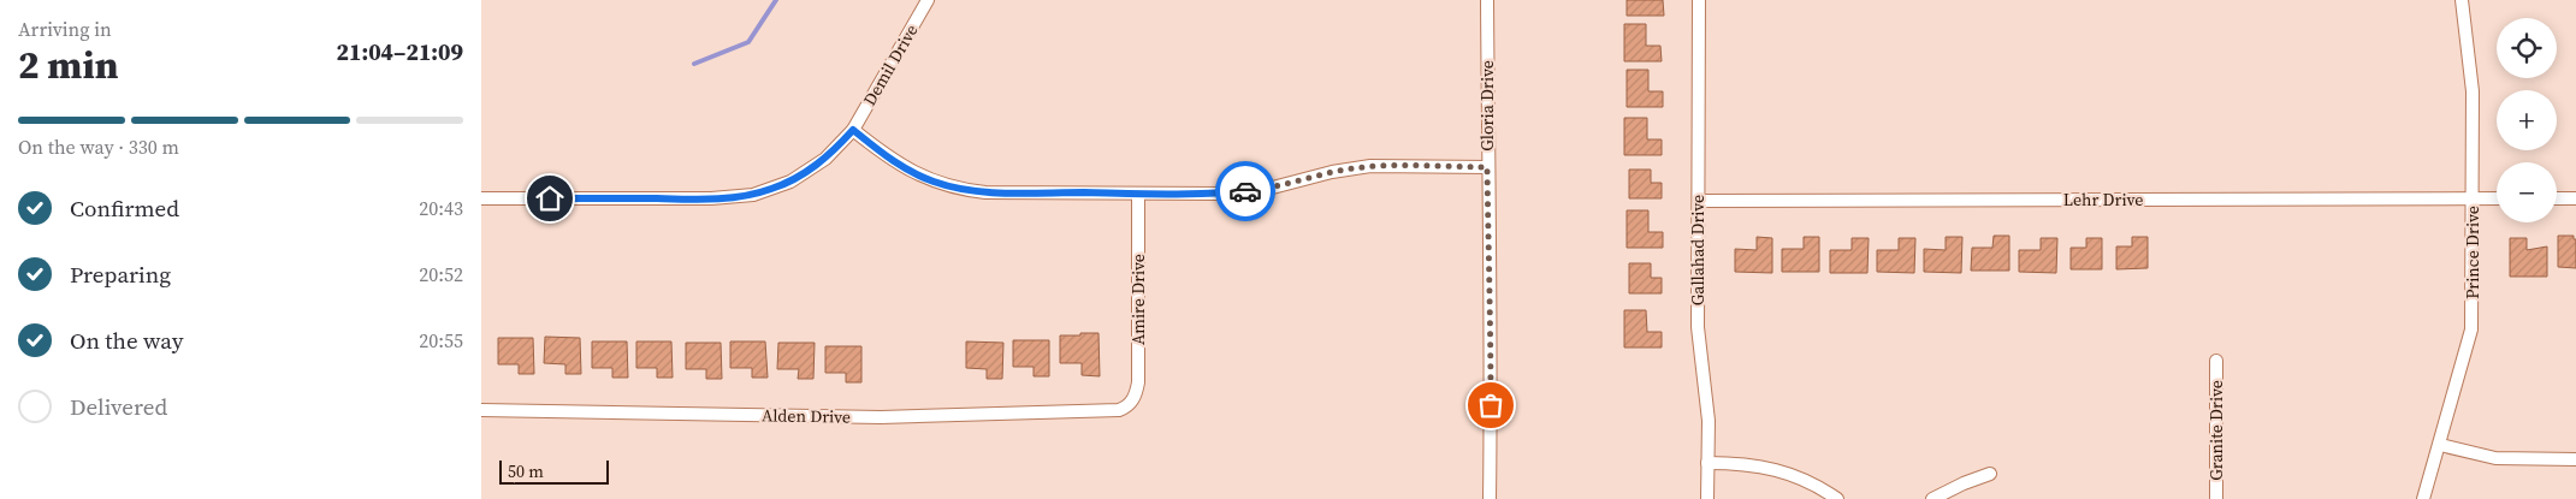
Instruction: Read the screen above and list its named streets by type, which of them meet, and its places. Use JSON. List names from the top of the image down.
{
  "streets": {
    "street": [
      "Demil Drive",
      "Gloria Drive",
      "Lehr Drive",
      "Gallahad Drive",
      "Prince Drive",
      "Amire Drive",
      "Alden Drive",
      "Granite Drive"
    ]
  },
  "crossings": [
    ["Lehr Drive", "Gallahad Drive"],
    ["Lehr Drive", "Prince Drive"],
    ["Amire Drive", "Alden Drive"]
  ],
  "scale_bar": "50 m",
  "page": {
    "heading": ["2 min", "Arriving in", "21:04–21:09"],
    "map_buttons": ["+", "−"],
    "bar": "On the way · 330 m",
    "list": [
      ["Confirmed", "20:43"],
      ["Preparing", "20:52"],
      ["On the way", "20:55"],
      "Delivered"
    ],
    "scale": "50 m"
  }
}
